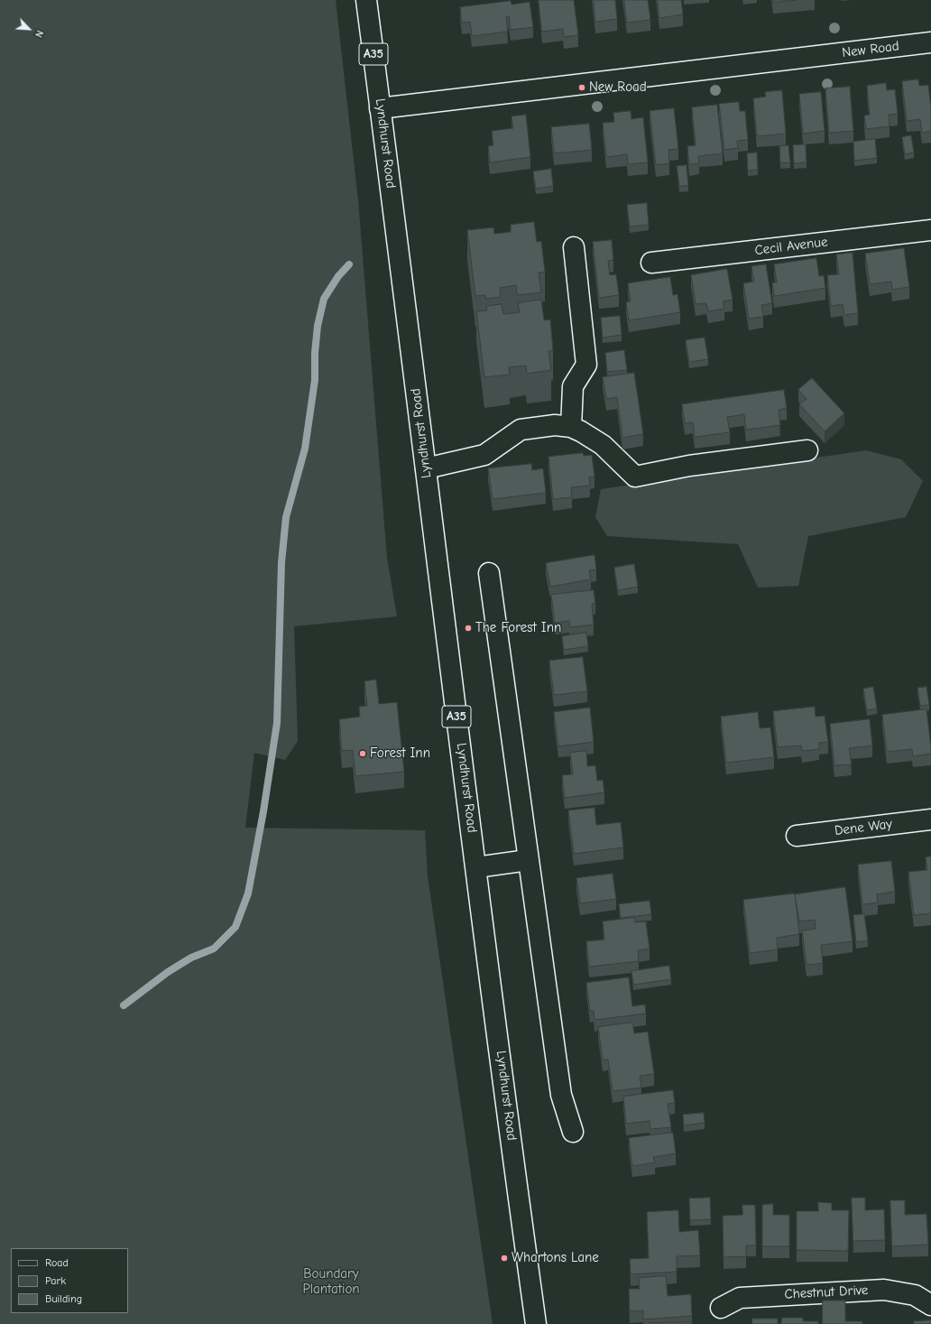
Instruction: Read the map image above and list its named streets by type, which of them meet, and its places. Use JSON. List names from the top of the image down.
{
  "streets": {
    "street": [
      "New Road",
      "A35",
      "Lyndhurst Road",
      "Cecil Avenue",
      "Dene Way",
      "Chestnut Drive"
    ]
  },
  "crossings": [
    ["New Road", "Lyndhurst Road"]
  ],
  "parks": ["Boundary Plantation"],
  "places": [
    "New Road",
    "The Forest Inn",
    "Forest Inn",
    "Whartons Lane"
  ],
  "legend": ["Road", "Park", "Building"],
  "north": "bottom right"
}
